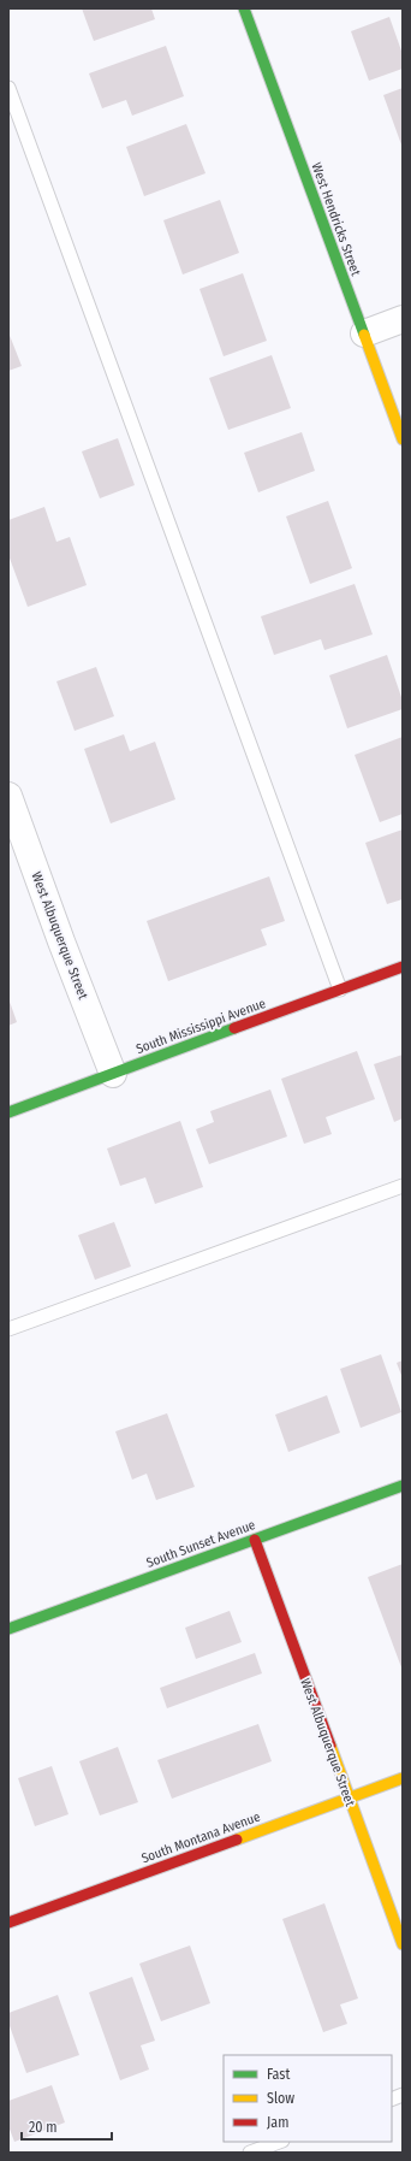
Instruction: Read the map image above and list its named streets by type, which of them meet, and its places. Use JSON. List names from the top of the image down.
{
  "streets": {
    "street": [
      "West Hendricks Street",
      "West Albuquerque Street",
      "South Mississippi Avenue",
      "South Sunset Avenue",
      "South Montana Avenue"
    ]
  },
  "crossings": [
    ["West Albuquerque Street", "South Mississippi Avenue"],
    ["West Albuquerque Street", "South Sunset Avenue"],
    ["West Albuquerque Street", "South Montana Avenue"]
  ],
  "legend": ["Fast", "Slow", "Jam"],
  "scale_bar": "20 m"
}
